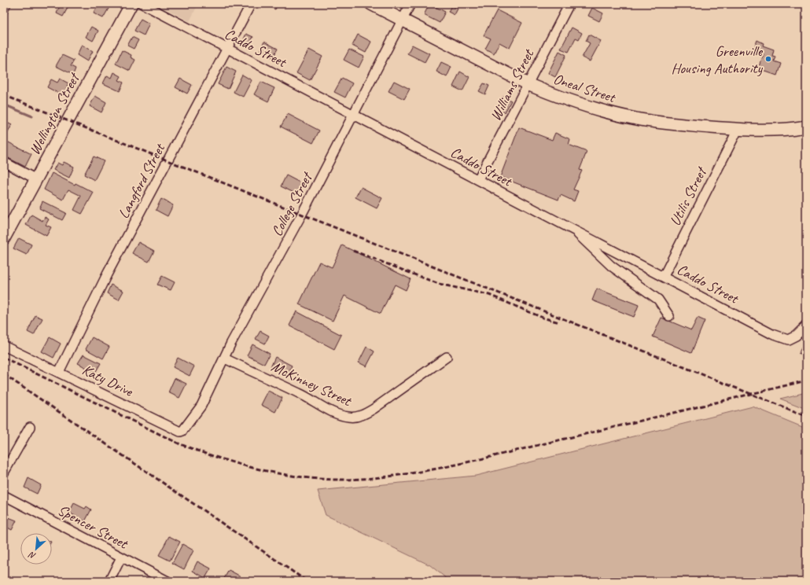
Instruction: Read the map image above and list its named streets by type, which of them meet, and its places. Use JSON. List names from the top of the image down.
{
  "streets": {
    "street": [
      "Caddo Street",
      "Williams Street",
      "Oneal Street",
      "Wellington Street",
      "Langford Street",
      "Utilis Street",
      "College Street",
      "Katy Drive",
      "McKinney Street",
      "Spencer Street"
    ]
  },
  "crossings": [
    ["Caddo Street", "Williams Street"],
    ["Caddo Street", "Langford Street"],
    ["Caddo Street", "Utilis Street"],
    ["Caddo Street", "College Street"],
    ["Williams Street", "Oneal Street"],
    ["Oneal Street", "Utilis Street"],
    ["Oneal Street", "College Street"],
    ["Langford Street", "Katy Drive"],
    ["College Street", "Katy Drive"],
    ["College Street", "McKinney Street"]
  ],
  "places": ["Greenville Housing Authority"],
  "north": "bottom left"
}
